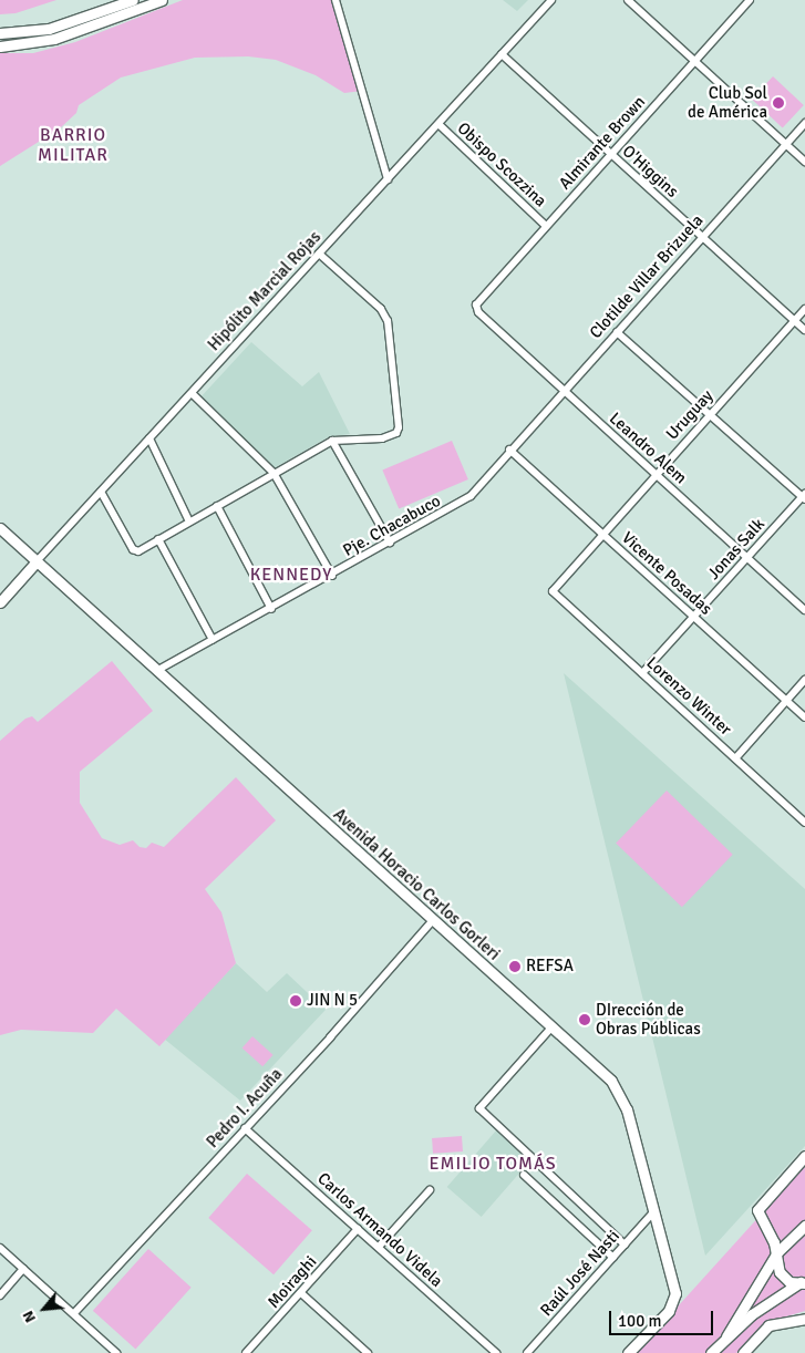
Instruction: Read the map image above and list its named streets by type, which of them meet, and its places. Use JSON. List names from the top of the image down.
{
  "streets": {
    "main road": ["Hipólito Marcial Rojas", "Avenida Horacio Carlos Gorleri"],
    "street": [
      "Almirante Brown",
      "Obispo Scozzina",
      "O'Higgins",
      "Clotilde Villar Brizuela",
      "Uruguay",
      "Leandro Alem",
      "Pje. Chacabuco",
      "Jonas Salk",
      "Vicente Posadas",
      "Lorenzo Winter",
      "Pedro I. Acuña",
      "Carlos Armando Videla",
      "Raúl José Nasti",
      "Moiraghi"
    ]
  },
  "crossings": [
    ["Almirante Brown", "Obispo Scozzina"],
    ["Almirante Brown", "O'Higgins"],
    ["Almirante Brown", "Leandro Alem"],
    ["Obispo Scozzina", "Hipólito Marcial Rojas"],
    ["O'Higgins", "Clotilde Villar Brizuela"],
    ["O'Higgins", "Hipólito Marcial Rojas"],
    ["O'Higgins", "Uruguay"],
    ["Clotilde Villar Brizuela", "Leandro Alem"],
    ["Clotilde Villar Brizuela", "Pje. Chacabuco"],
    ["Clotilde Villar Brizuela", "Vicente Posadas"],
    ["Hipólito Marcial Rojas", "Avenida Horacio Carlos Gorleri"],
    ["Uruguay", "Leandro Alem"],
    ["Uruguay", "Vicente Posadas"],
    ["Uruguay", "Lorenzo Winter"],
    ["Leandro Alem", "Jonas Salk"],
    ["Pje. Chacabuco", "Vicente Posadas"],
    ["Pje. Chacabuco", "Avenida Horacio Carlos Gorleri"],
    ["Jonas Salk", "Vicente Posadas"],
    ["Jonas Salk", "Lorenzo Winter"],
    ["Avenida Horacio Carlos Gorleri", "Pedro I. Acuña"],
    ["Avenida Horacio Carlos Gorleri", "Raúl José Nasti"],
    ["Pedro I. Acuña", "Carlos Armando Videla"],
    ["Carlos Armando Videla", "Moiraghi"]
  ],
  "districts": ["BARRIO MILITAR", "KENNEDY", "EMILIO TOMÁS"],
  "places": [
    "Club Sol de América",
    "REFSA",
    "JIN N 5",
    "DIrección de Obras Públicas"
  ],
  "scale_bar": "100 m",
  "north": "bottom left"
}
